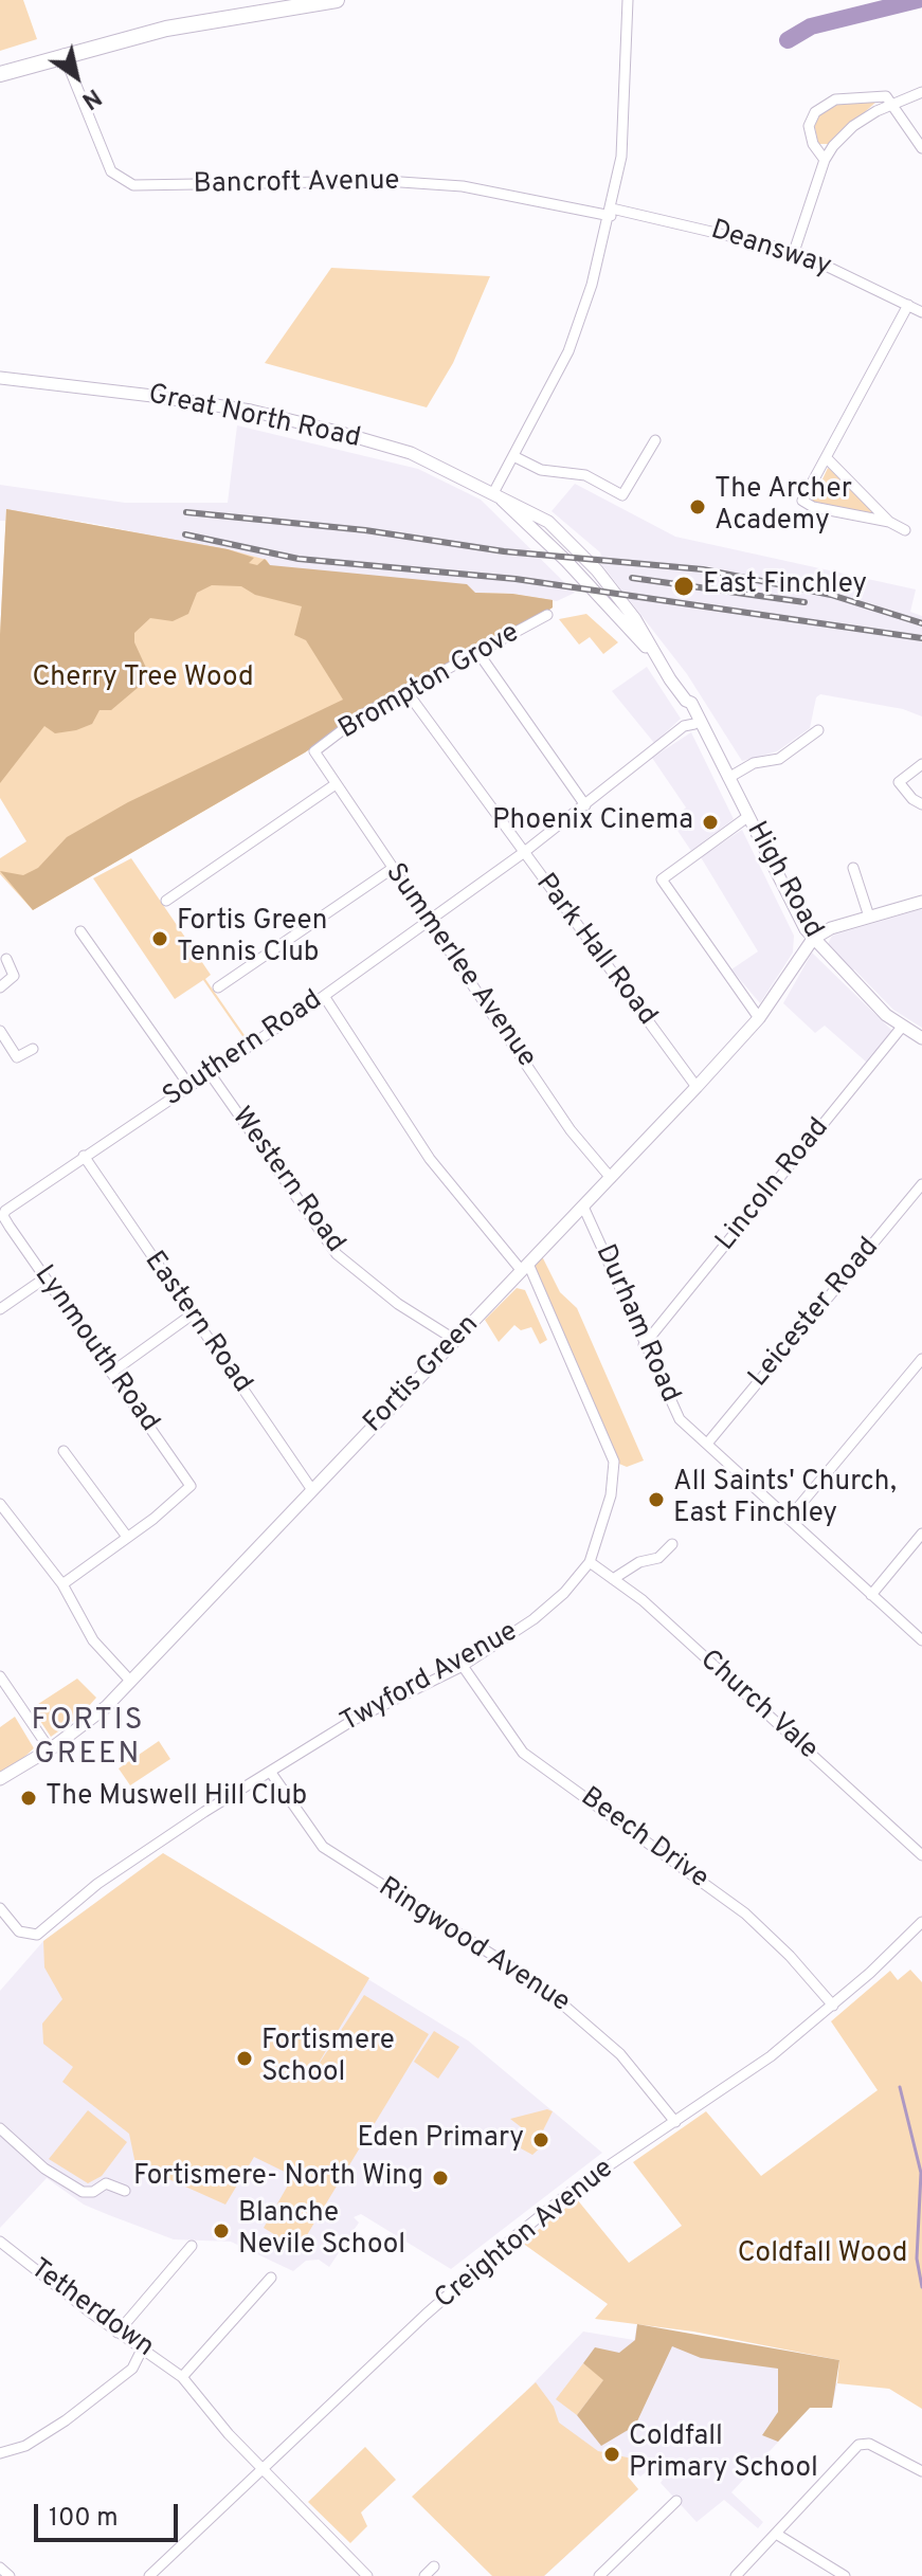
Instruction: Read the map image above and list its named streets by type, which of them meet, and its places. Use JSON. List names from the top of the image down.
{
  "streets": {
    "main road": ["Great North Road", "High Road", "Fortis Green"],
    "street": [
      "Bancroft Avenue",
      "Deansway",
      "Brompton Grove",
      "Park Hall Road",
      "Summerlee Avenue",
      "Southern Road",
      "Western Road",
      "Lincoln Road",
      "Leicester Road",
      "Eastern Road",
      "Durham Road",
      "Lynmouth Road",
      "Twyford Avenue",
      "Church Vale",
      "Beech Drive",
      "Ringwood Avenue",
      "Creighton Avenue",
      "Tetherdown"
    ]
  },
  "crossings": [
    ["Bancroft Avenue", "Deansway"],
    ["Great North Road", "High Road"],
    ["Brompton Grove", "Park Hall Road"],
    ["Brompton Grove", "Summerlee Avenue"],
    ["High Road", "Southern Road"],
    ["High Road", "Lincoln Road"],
    ["High Road", "Fortis Green"],
    ["Park Hall Road", "Southern Road"],
    ["Park Hall Road", "Fortis Green"],
    ["Summerlee Avenue", "Southern Road"],
    ["Summerlee Avenue", "Fortis Green"],
    ["Southern Road", "Western Road"],
    ["Southern Road", "Eastern Road"],
    ["Southern Road", "Lynmouth Road"],
    ["Southern Road", "Twyford Avenue"],
    ["Western Road", "Fortis Green"],
    ["Lincoln Road", "Durham Road"],
    ["Leicester Road", "Durham Road"],
    ["Eastern Road", "Fortis Green"],
    ["Durham Road", "Fortis Green"],
    ["Fortis Green", "Twyford Avenue"],
    ["Twyford Avenue", "Church Vale"],
    ["Twyford Avenue", "Beech Drive"],
    ["Twyford Avenue", "Ringwood Avenue"],
    ["Beech Drive", "Creighton Avenue"],
    ["Ringwood Avenue", "Creighton Avenue"],
    ["Creighton Avenue", "Tetherdown"]
  ],
  "districts": ["FORTIS GREEN"],
  "parks": ["Cherry Tree Wood", "Coldfall Wood"],
  "places": [
    "The Archer Academy",
    "East Finchley",
    "Phoenix Cinema",
    "Fortis Green Tennis Club",
    "All Saints' Church, East Finchley",
    "The Muswell Hill Club",
    "Fortismere School",
    "Eden Primary",
    "Fortismere- North Wing",
    "Blanche Nevile School",
    "Coldfall Primary School"
  ],
  "scale_bar": "100 m",
  "north": "bottom right"
}
